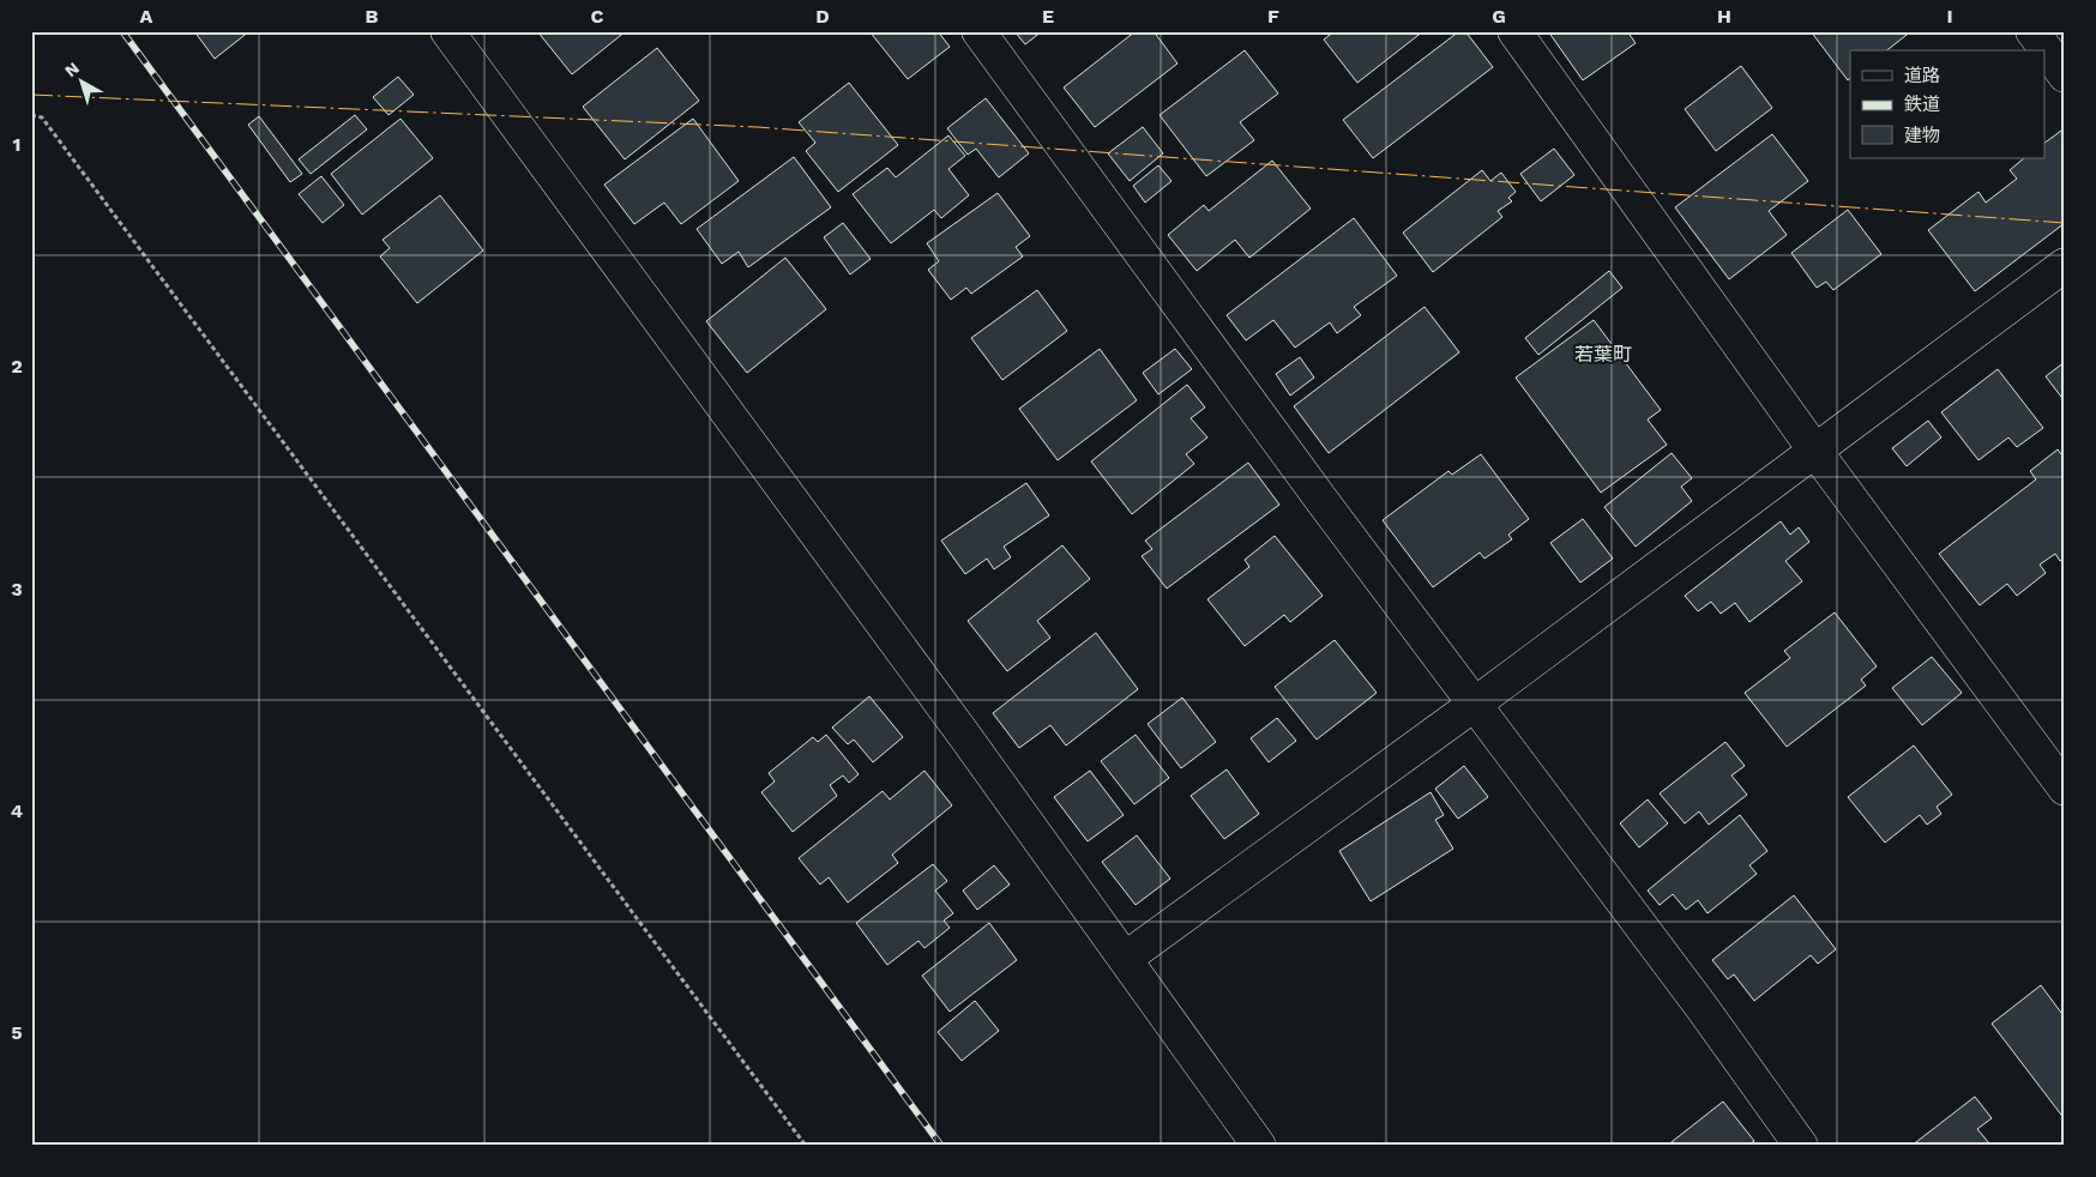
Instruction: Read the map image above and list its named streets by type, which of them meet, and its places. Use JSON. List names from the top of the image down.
{
  "districts": ["若葉町"],
  "legend": ["道路", "鉄道", "建物"],
  "north": "top left",
  "grid": {
    "columns": [
      "A",
      "B",
      "C",
      "D",
      "E",
      "F",
      "G",
      "H",
      "I"
    ],
    "rows": [
      "1",
      "2",
      "3",
      "4",
      "5"
    ]
  }
}
